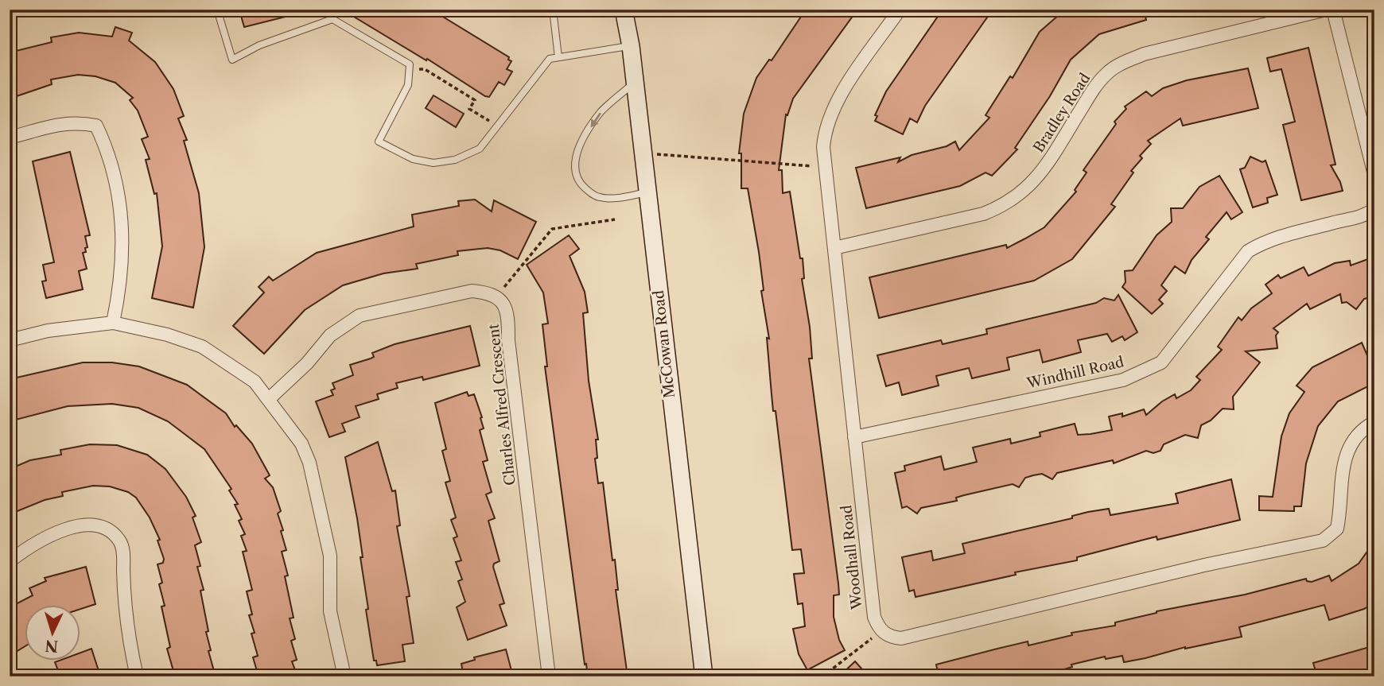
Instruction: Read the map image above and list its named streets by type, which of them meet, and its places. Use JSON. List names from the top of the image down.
{
  "streets": {
    "main road": ["McCowan Road"],
    "street": [
      "Bradley Road",
      "Windhill Road",
      "Charles Alfred Crescent",
      "Woodhall Road"
    ]
  },
  "crossings": [
    ["Bradley Road", "Woodhall Road"],
    ["Windhill Road", "Woodhall Road"]
  ],
  "north": "bottom"
}
